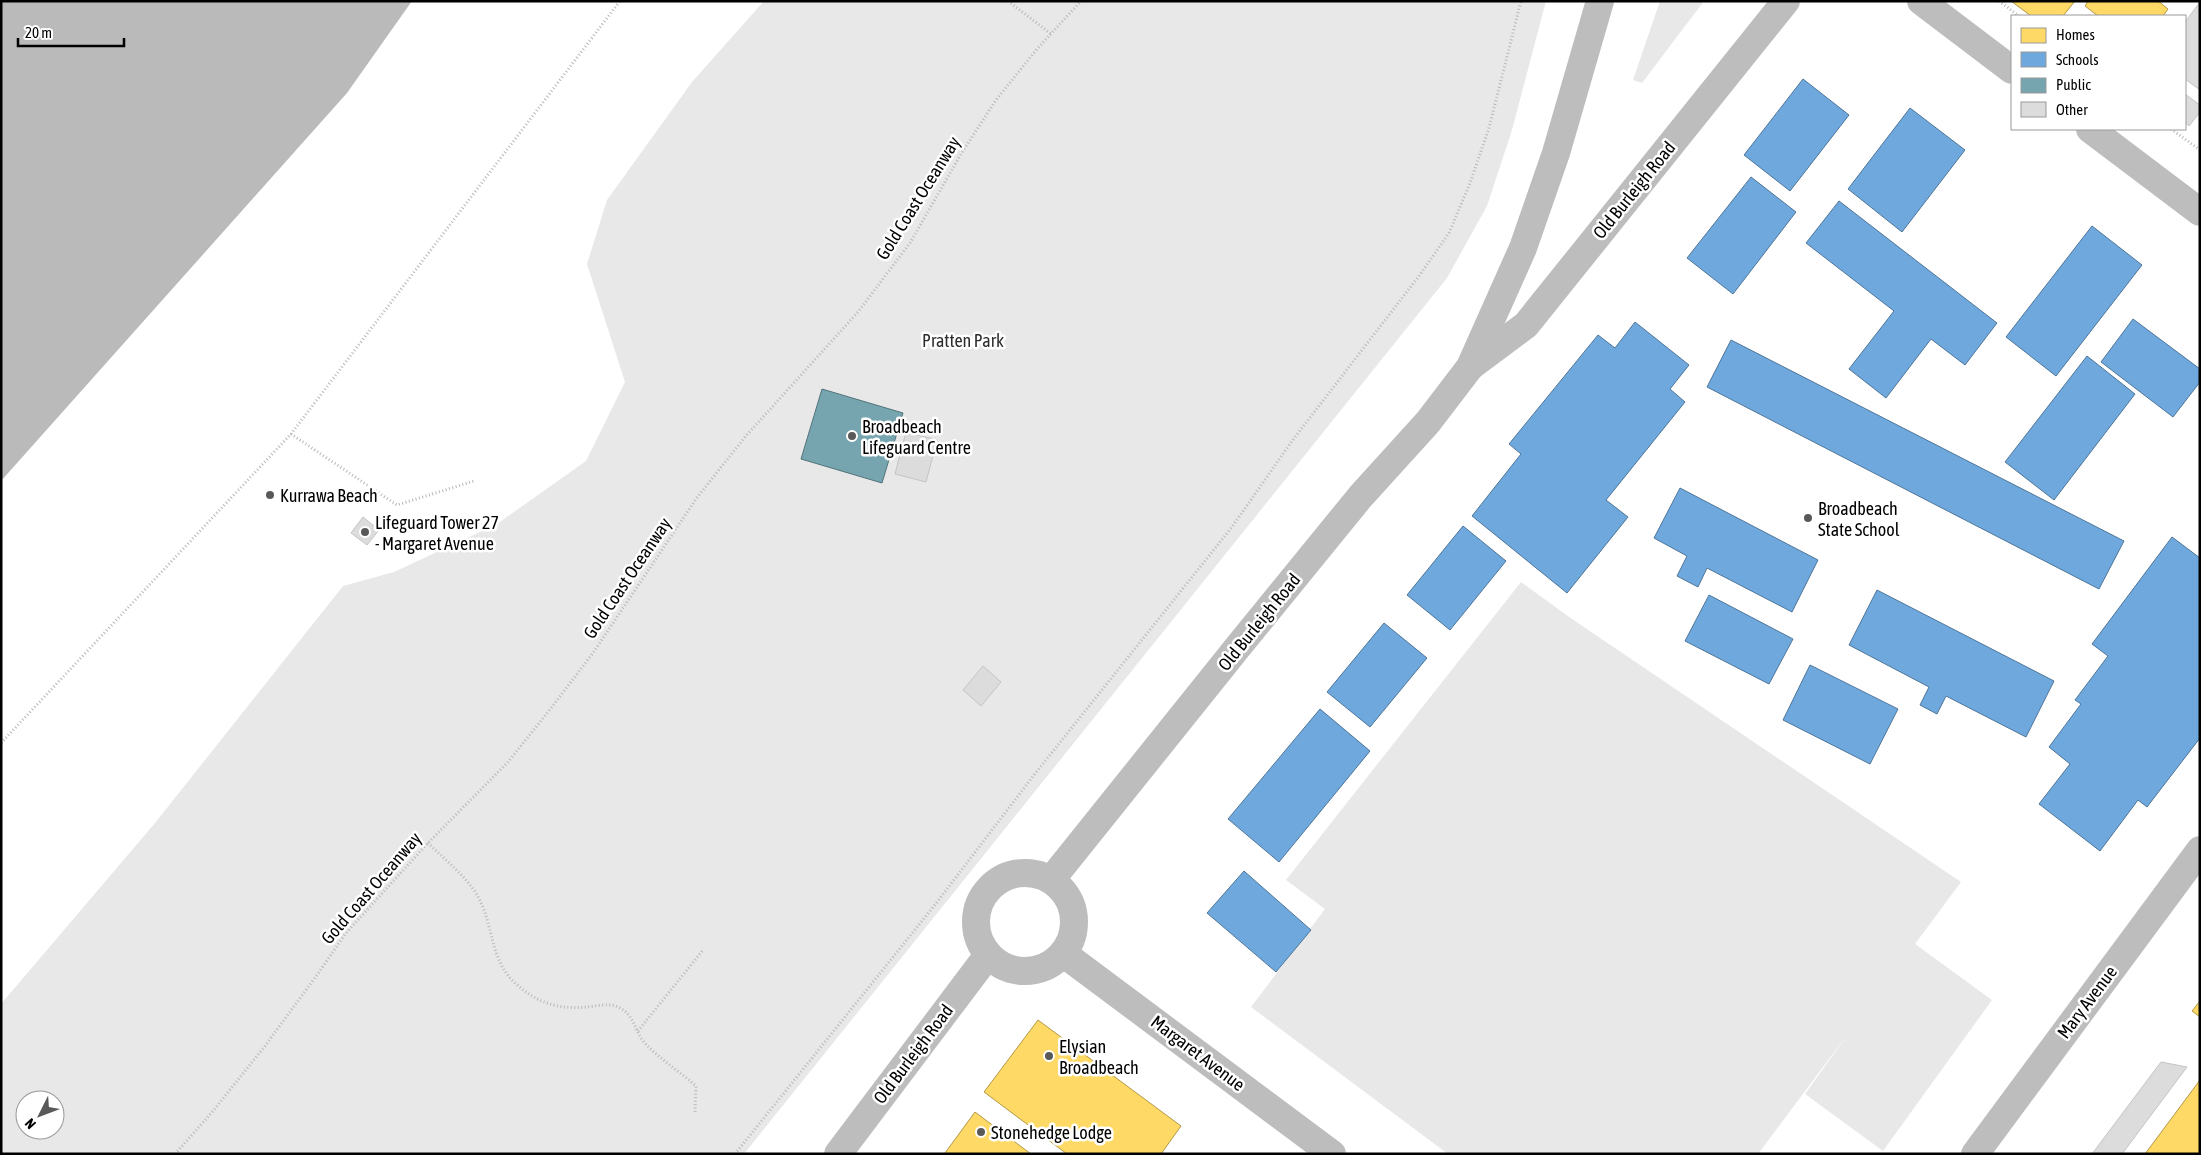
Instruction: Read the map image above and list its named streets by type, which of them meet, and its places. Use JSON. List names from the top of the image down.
{
  "streets": {
    "street": ["Old Burleigh Road", "Mary Avenue", "Margaret Avenue"],
    "path": ["Gold Coast Oceanway"]
  },
  "crossings": [
    ["Old Burleigh Road", "Margaret Avenue"]
  ],
  "parks": ["Pratten Park"],
  "places": [
    "Broadbeach Lifeguard Centre",
    "Kurrawa Beach",
    "Broadbeach State School",
    "Lifeguard Tower 27 - Margaret Avenue",
    "Elysian Broadbeach",
    "Stonehedge Lodge"
  ],
  "legend": [
    "Homes",
    "Schools",
    "Public",
    "Other"
  ],
  "scale_bar": "20 m",
  "north": "bottom left"
}
